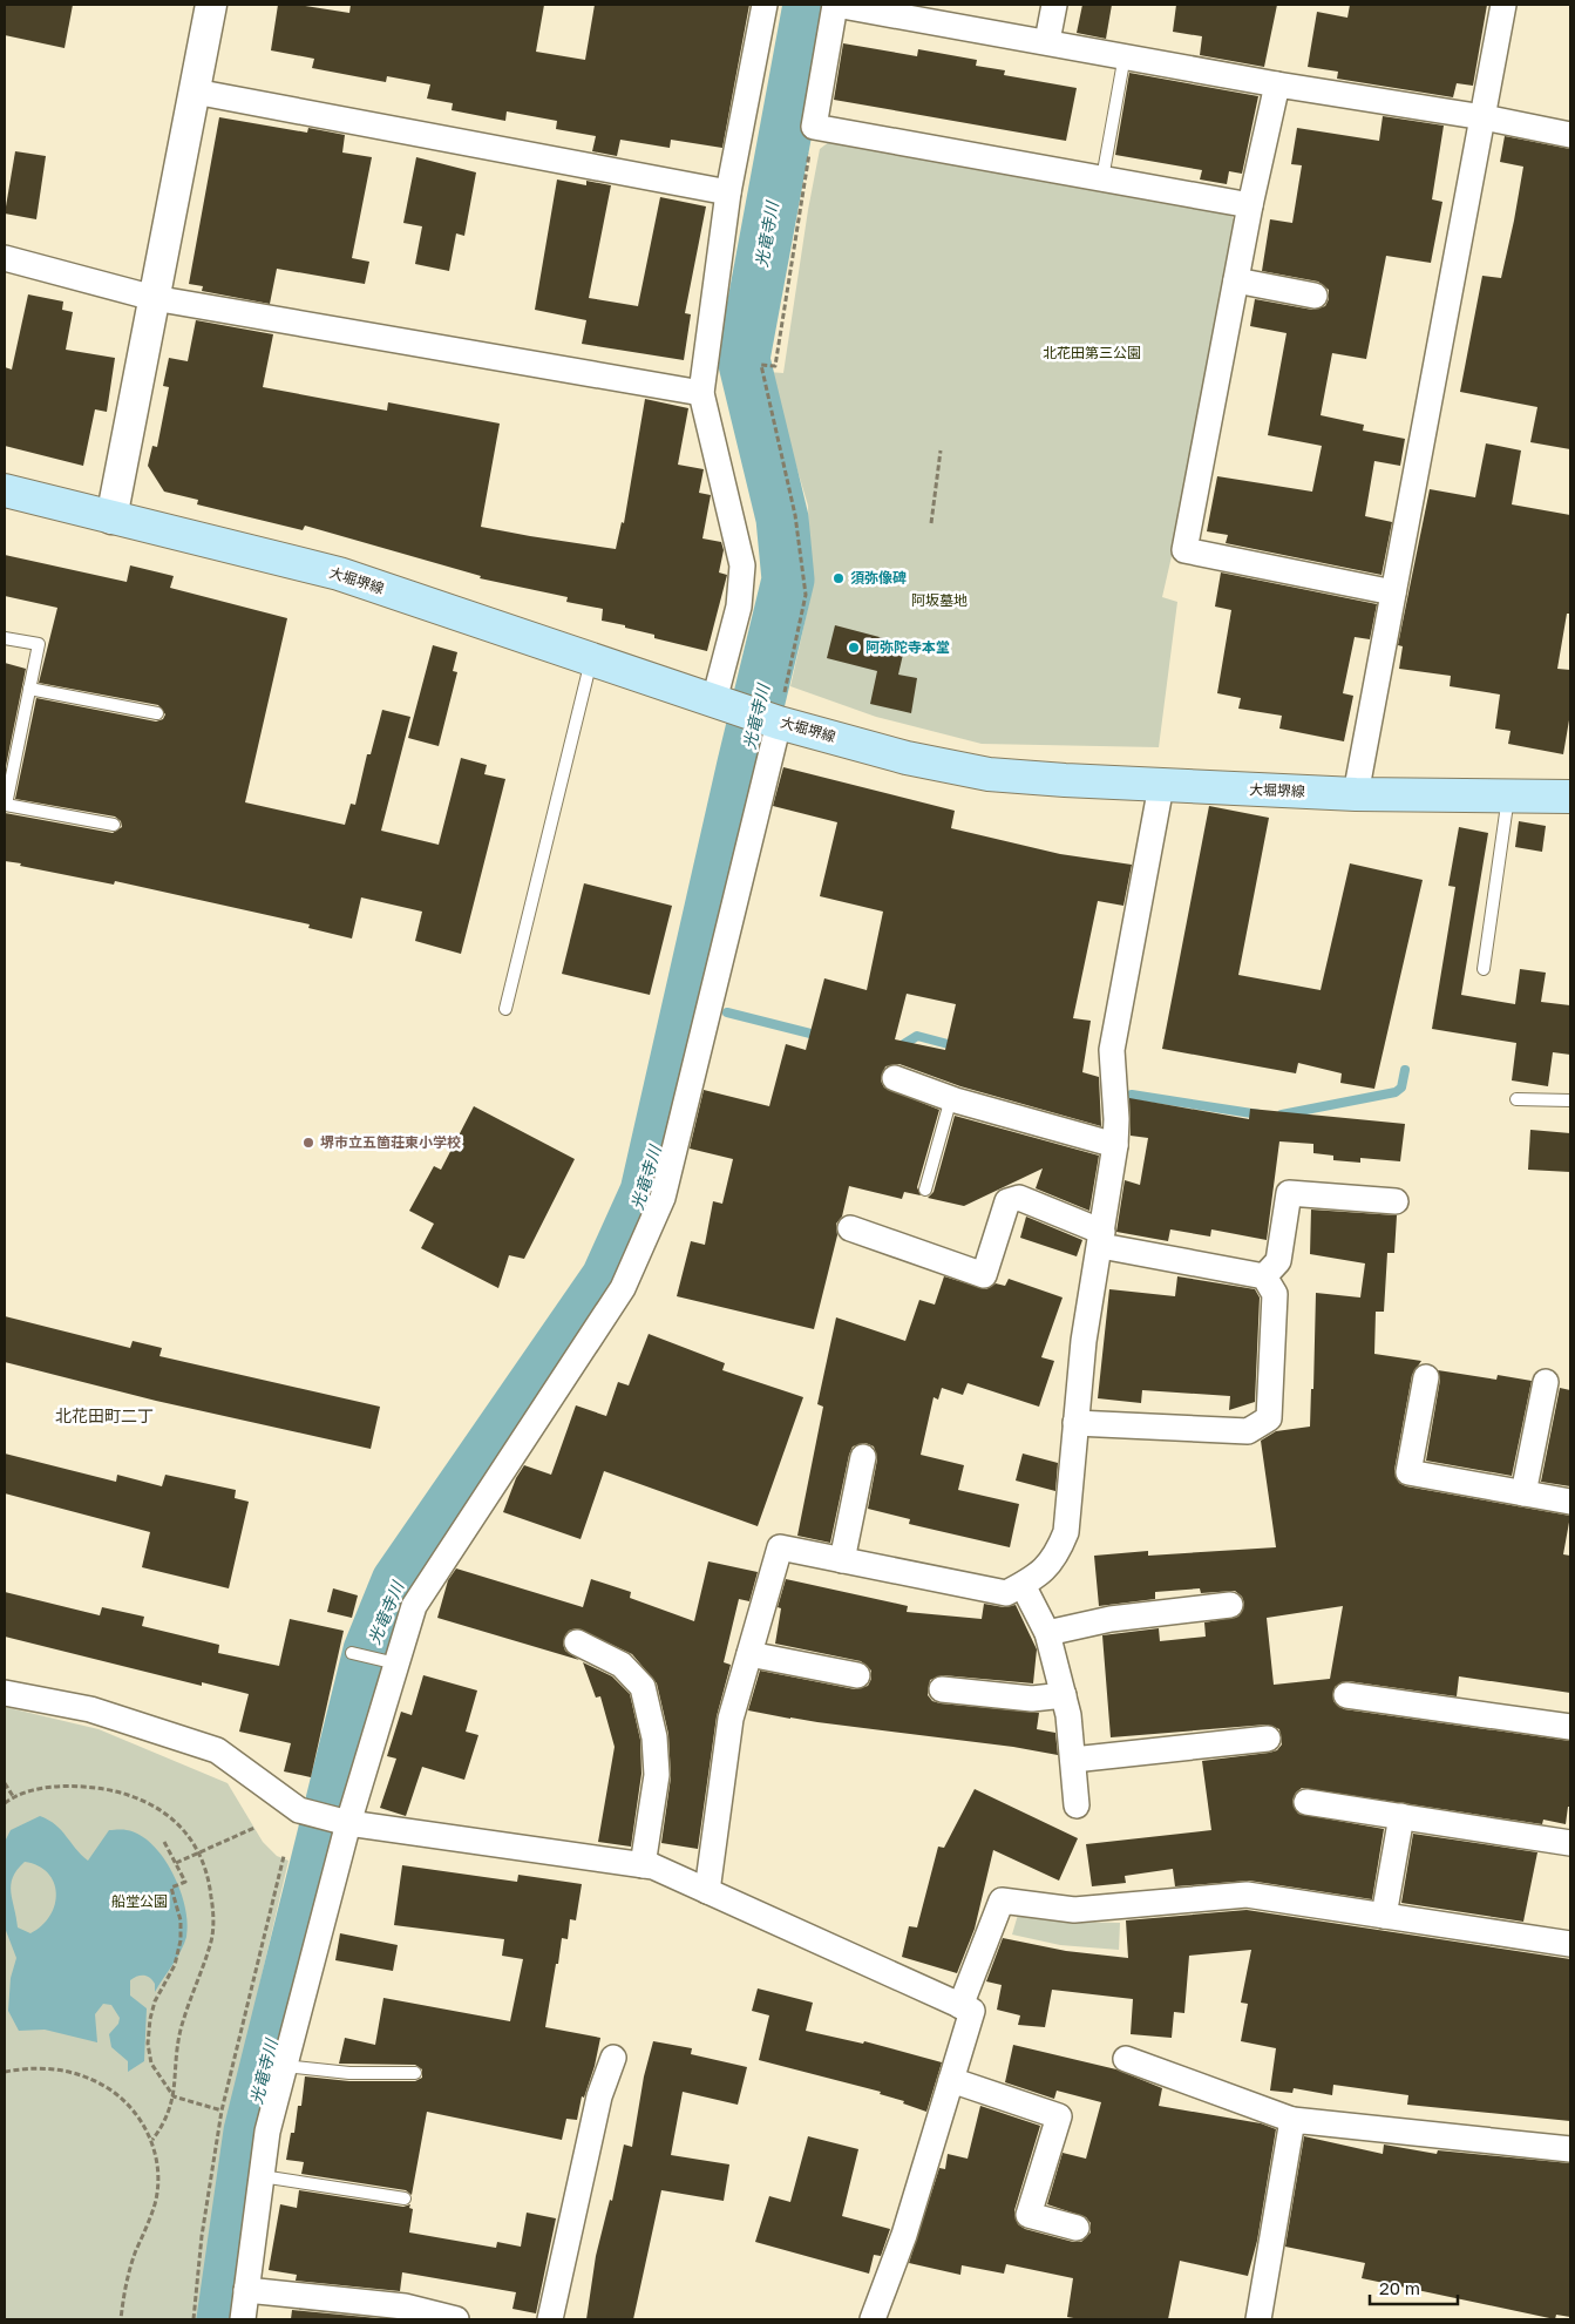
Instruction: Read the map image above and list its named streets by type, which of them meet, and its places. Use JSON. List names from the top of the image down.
{
  "streets": {
    "main road": ["大堀堺線"]
  },
  "districts": ["北花田町二丁"],
  "water": ["光竜寺川"],
  "parks": ["北花田第三公園", "阿坂墓地", "船堂公園"],
  "places": ["須弥像碑", "阿弥陀寺本堂", "堺市立五箇荘東小学校"],
  "scale_bar": "20 m"
}
